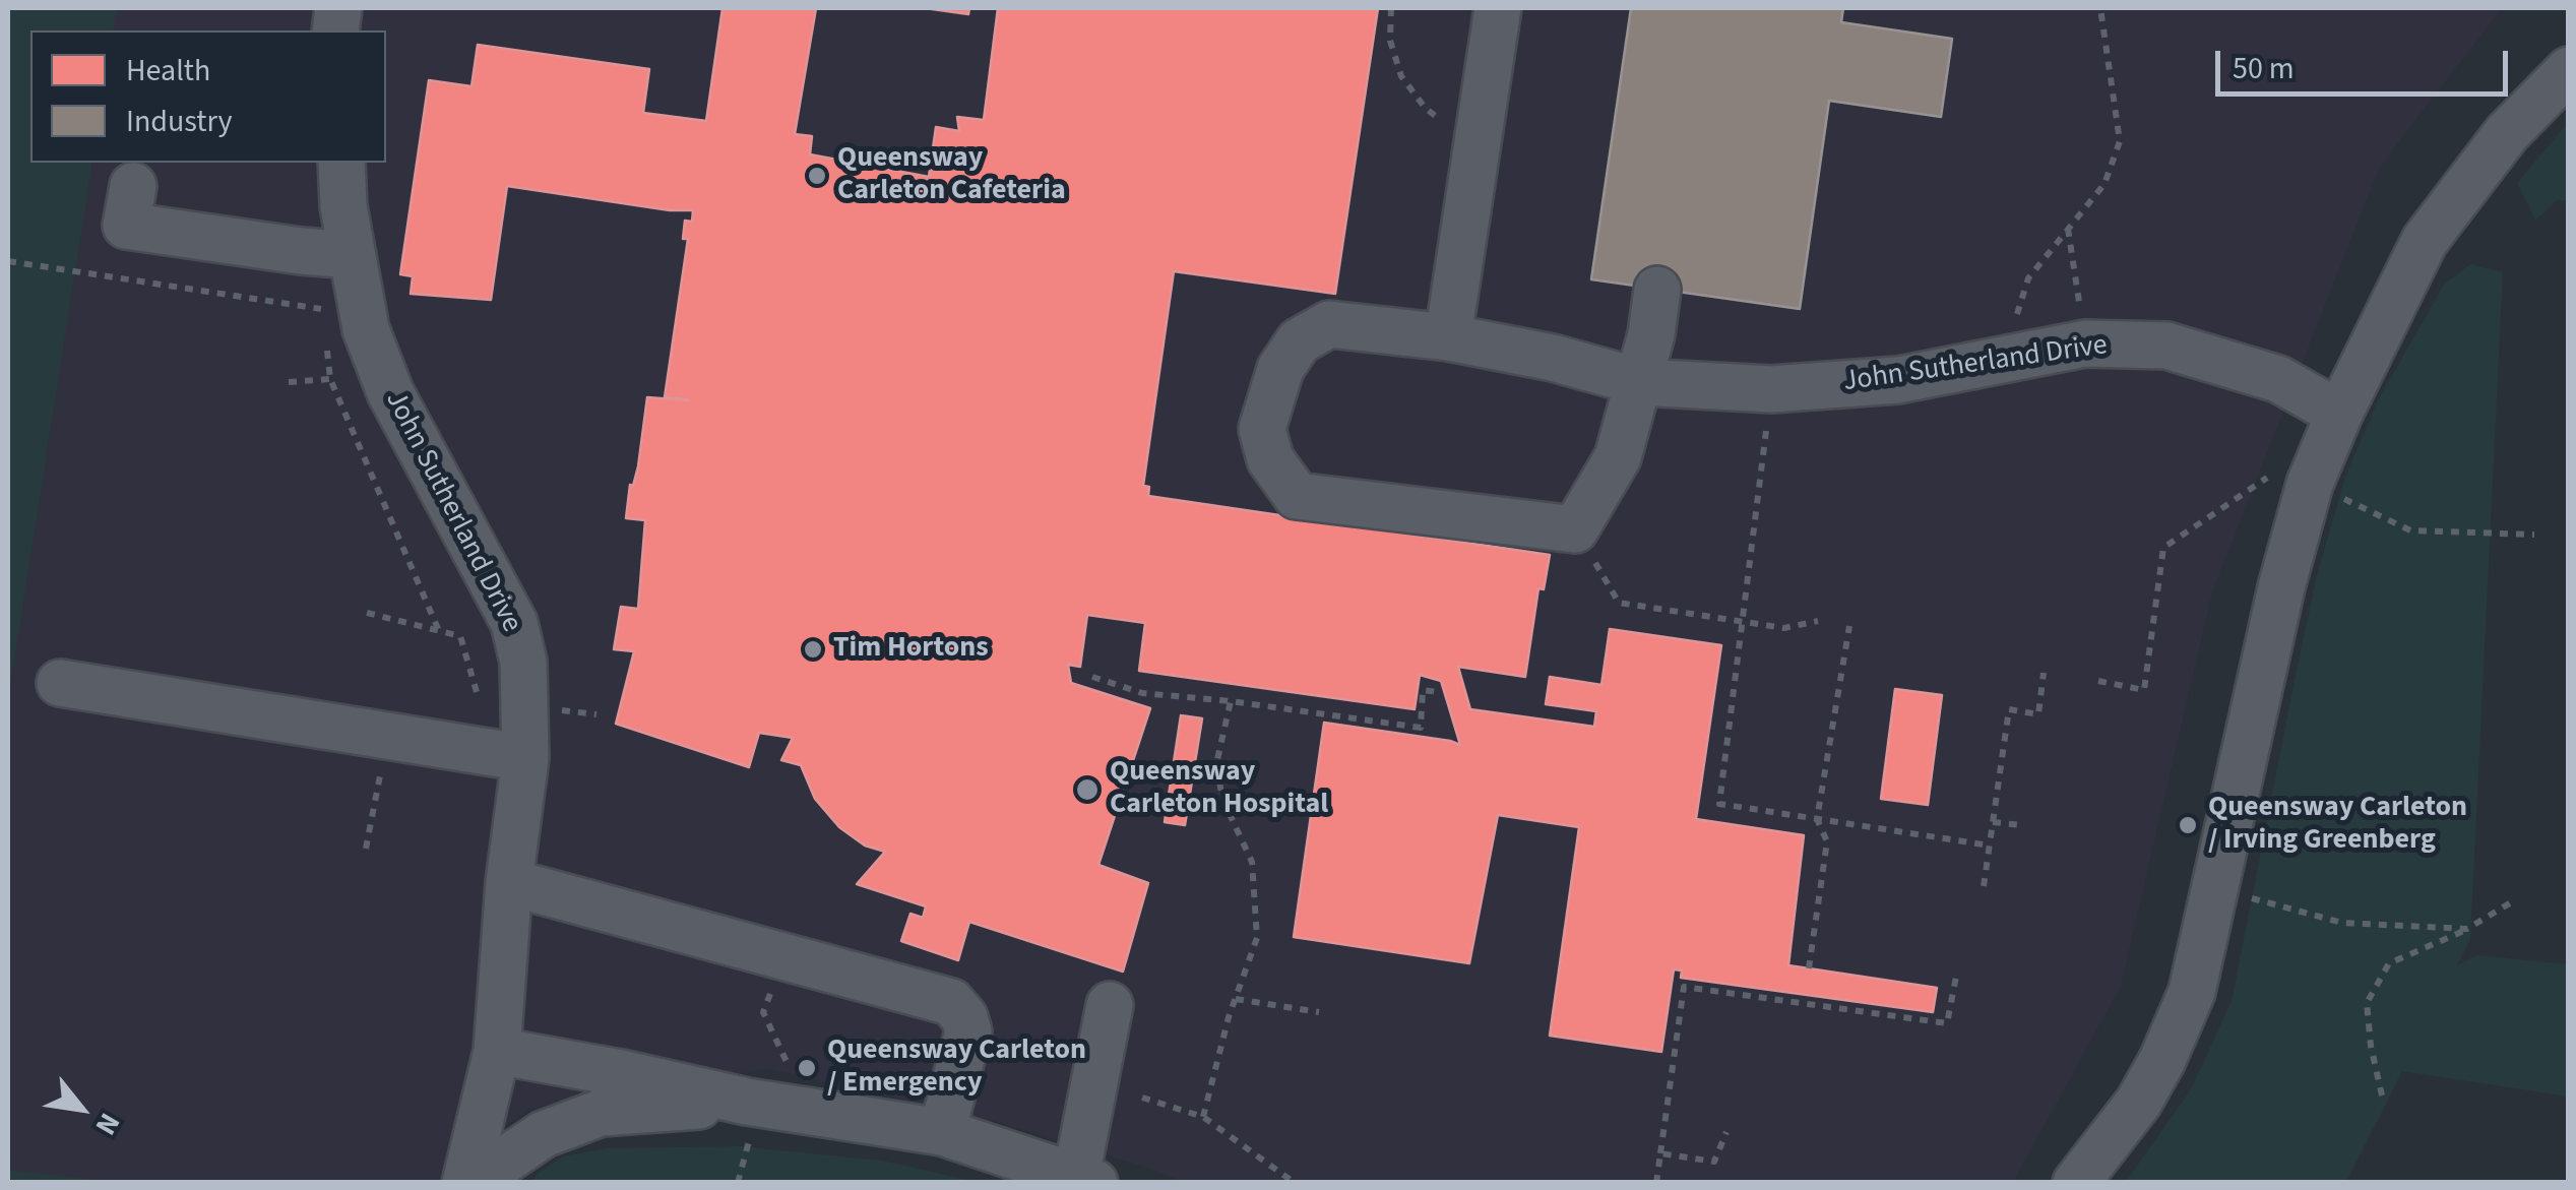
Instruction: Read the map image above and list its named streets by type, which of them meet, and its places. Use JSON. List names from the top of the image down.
{
  "streets": {
    "street": ["John Sutherland Drive"]
  },
  "places": [
    "Queensway Carleton Cafeteria",
    "Tim Hortons",
    "Queensway Carleton Hospital",
    "Queensway Carleton / Irving Greenberg",
    "Queensway Carleton / Emergency"
  ],
  "legend": ["Health", "Industry"],
  "scale_bar": "50 m",
  "north": "bottom right"
}
